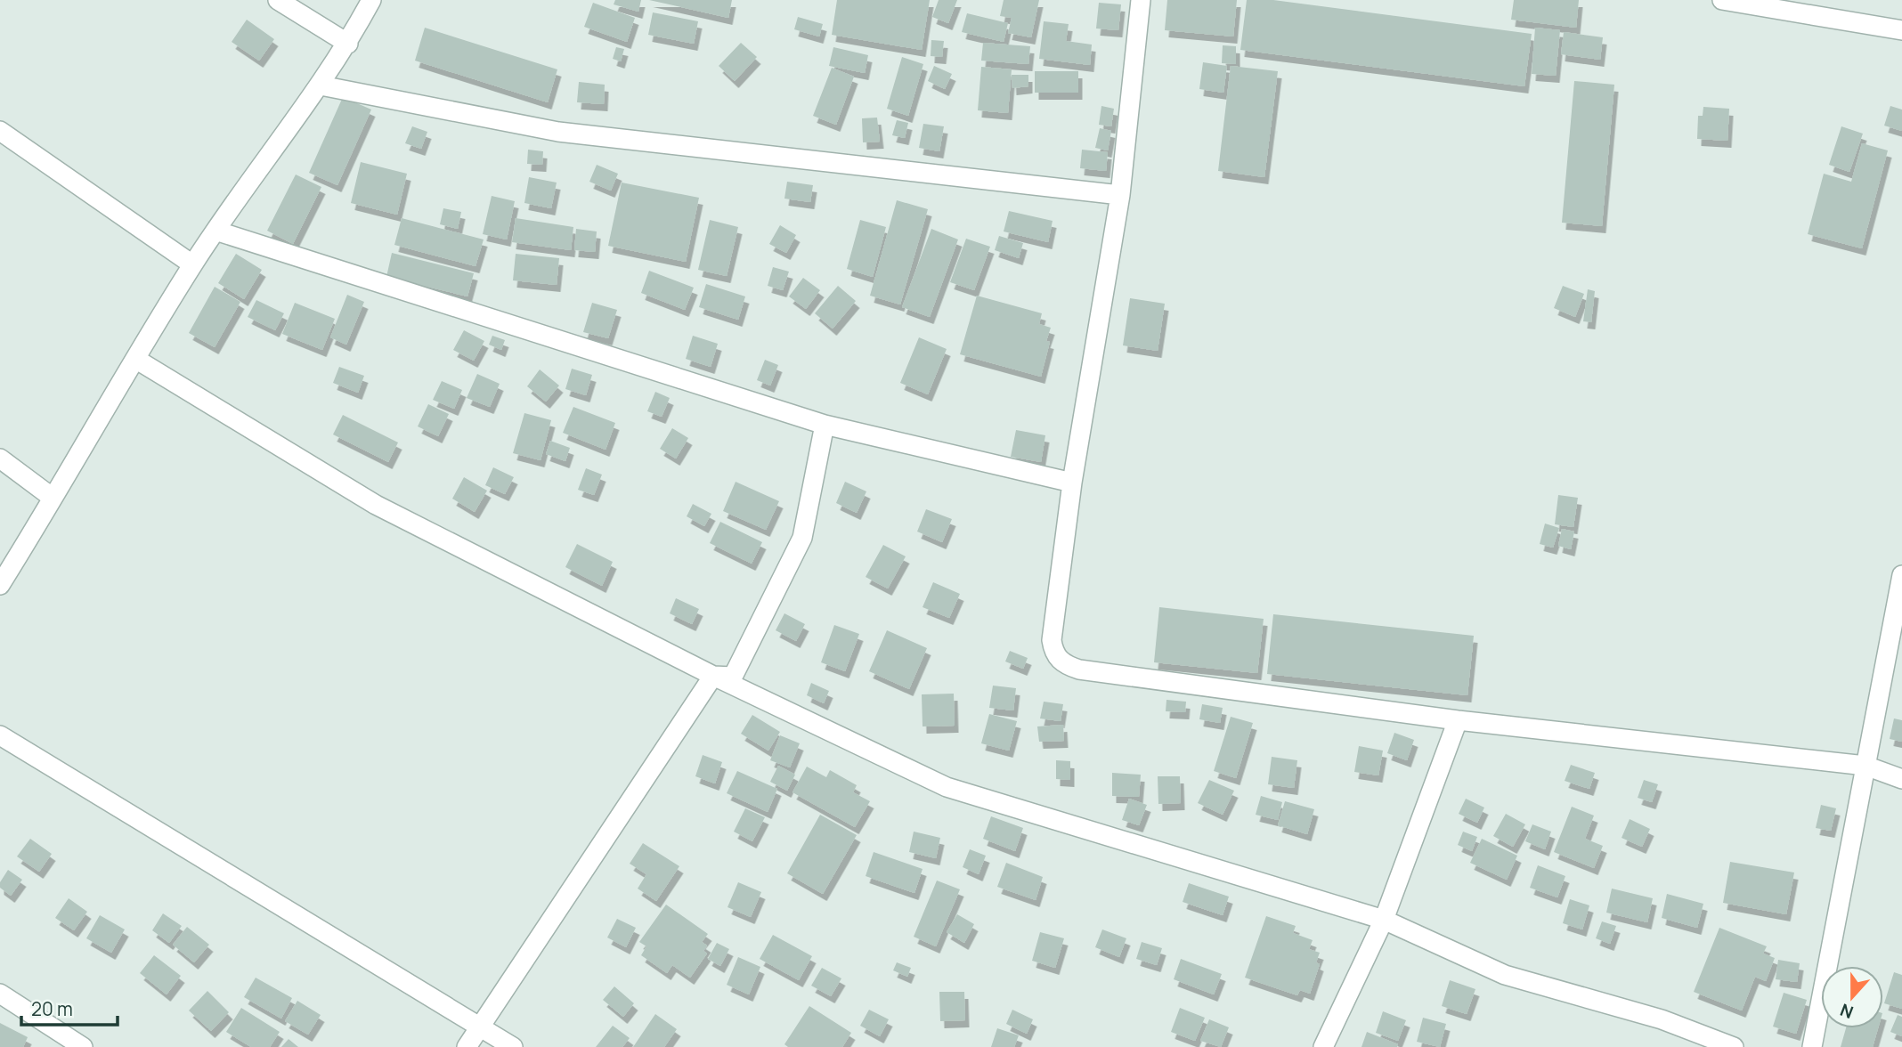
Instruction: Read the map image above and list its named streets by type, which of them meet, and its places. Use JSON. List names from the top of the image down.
{
  "scale_bar": "20 m",
  "north": "bottom"
}
